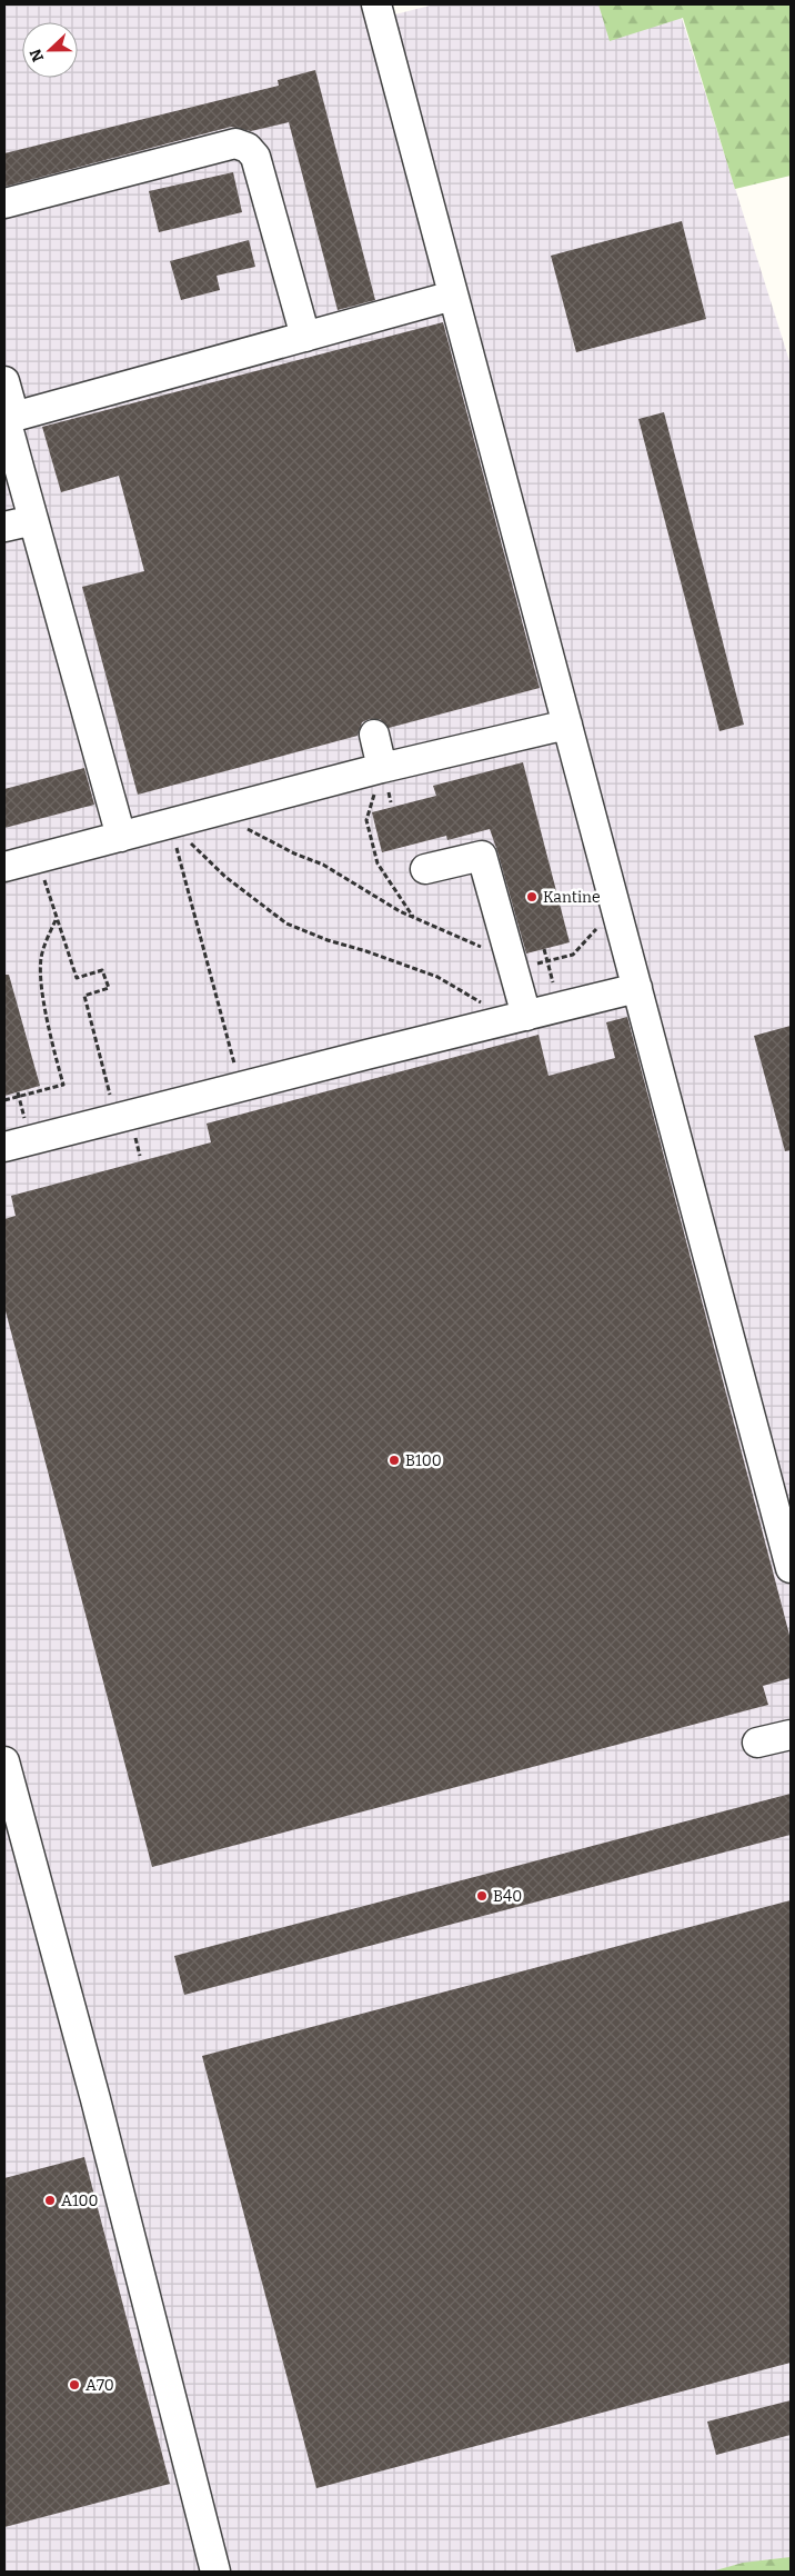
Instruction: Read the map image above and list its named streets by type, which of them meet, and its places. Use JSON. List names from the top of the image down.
{
  "places": [
    "Kantine",
    "B100",
    "B40",
    "A100",
    "A70"
  ],
  "north": "left"
}
